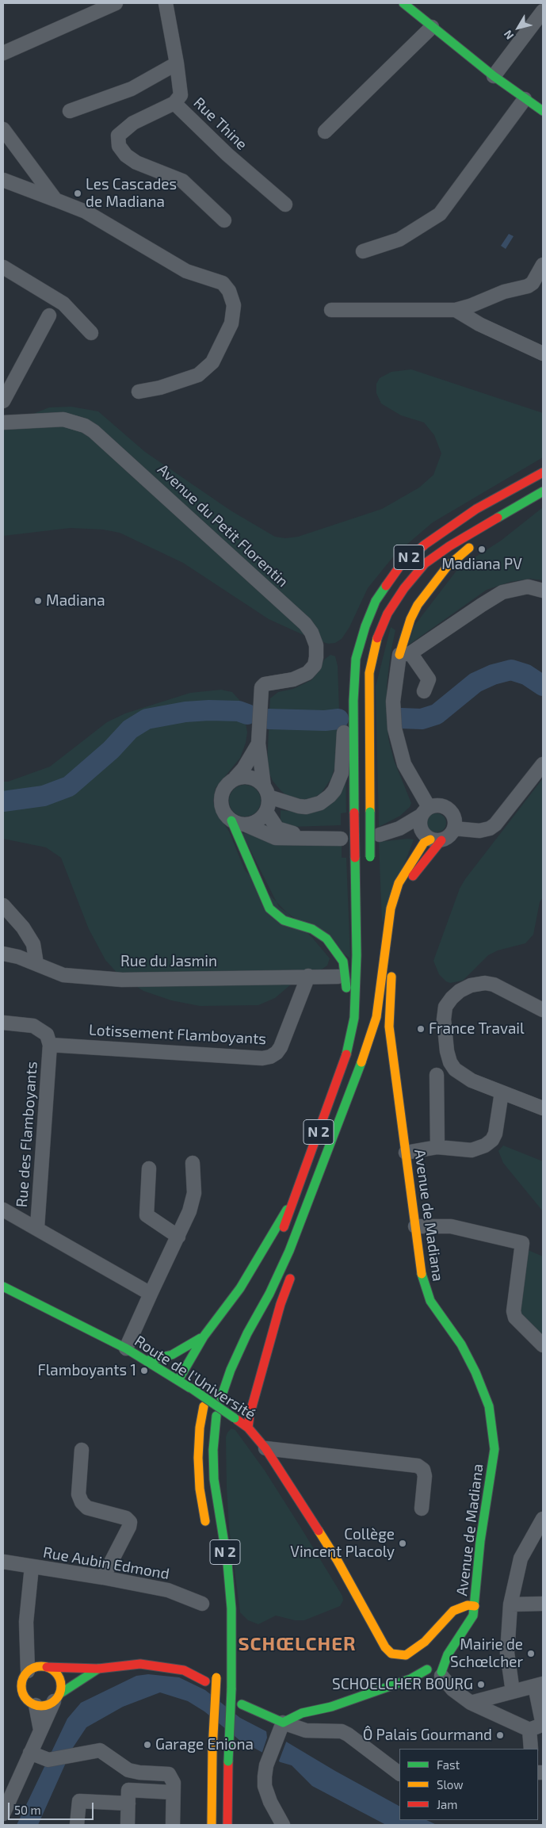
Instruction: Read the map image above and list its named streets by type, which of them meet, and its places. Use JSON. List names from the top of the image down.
{
  "streets": {
    "main road": ["N 2", "Avenue de Madiana", "Route de l'Université"],
    "street": [
      "Rue Thine",
      "Avenue du Petit Florentin",
      "Rue du Jasmin",
      "Lotissement Flamboyants",
      "Rue des Flamboyants",
      "Rue Aubin Edmond"
    ]
  },
  "crossings": [
    ["Rue du Jasmin", "Lotissement Flamboyants"],
    ["Lotissement Flamboyants", "Rue des Flamboyants"],
    ["Avenue de Madiana", "Route de l'Université"]
  ],
  "districts": ["SCHŒLCHER"],
  "places": [
    "Les Cascades de Madiana",
    "Madiana PV",
    "Madiana",
    "France Travail",
    "Flamboyants 1",
    "Collège Vincent Placoly",
    "Mairie de Schœlcher",
    "SCHOELCHER BOURG",
    "Ô Palais Gourmand",
    "Garage Eniona"
  ],
  "legend": ["Fast", "Slow", "Jam"],
  "scale_bar": "50 m",
  "north": "bottom left"
}
